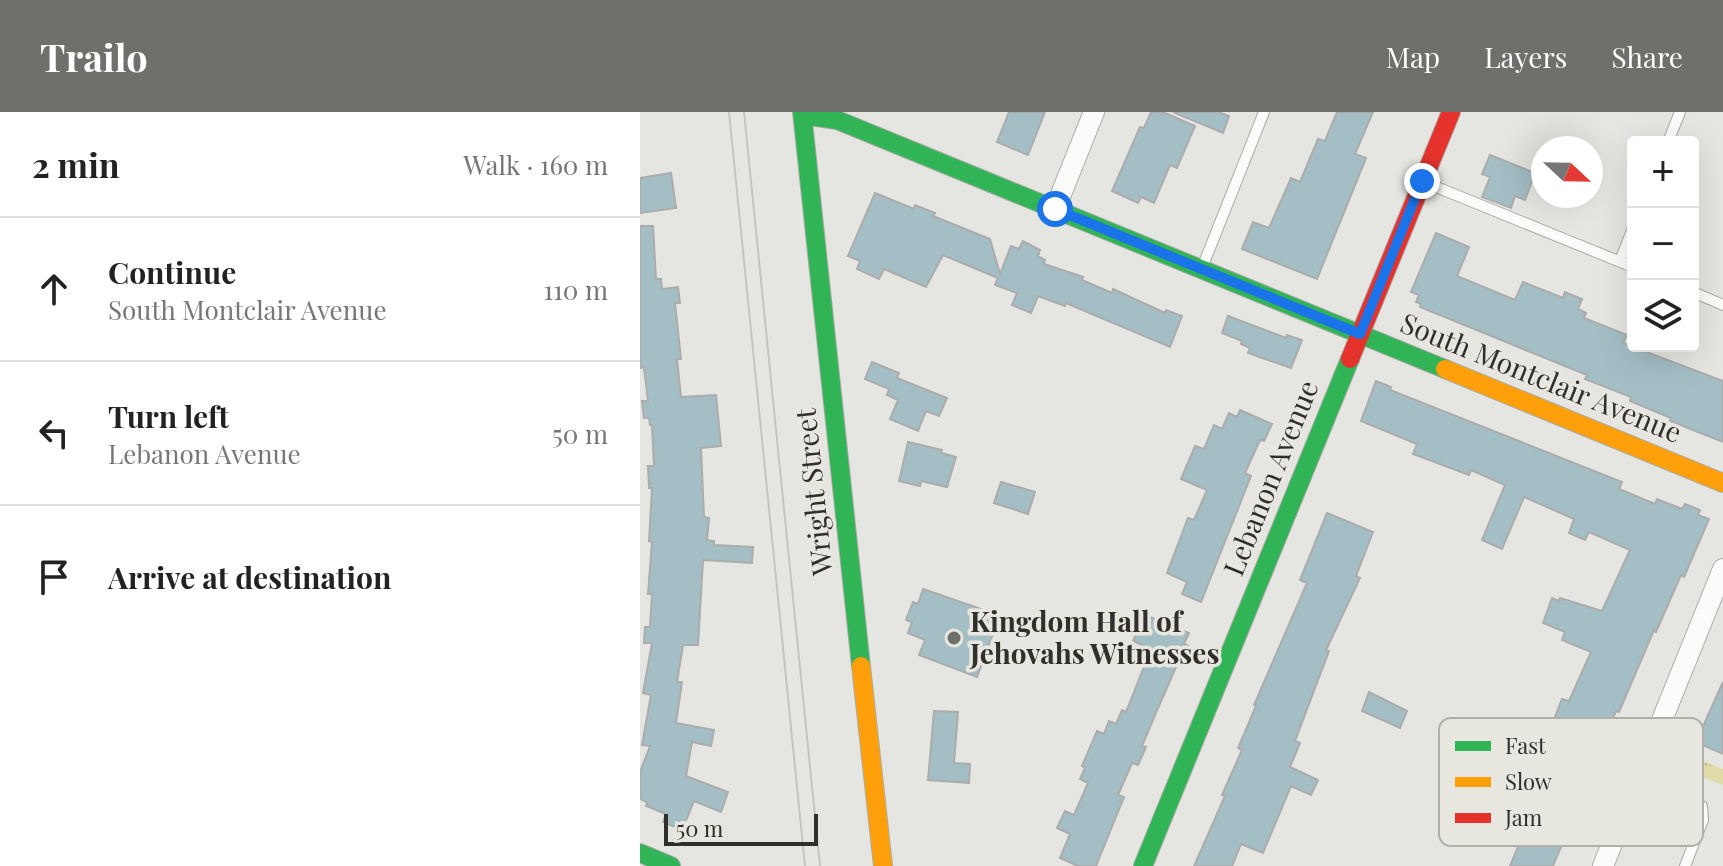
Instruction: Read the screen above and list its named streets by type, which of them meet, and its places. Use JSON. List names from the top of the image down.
{
  "streets": {
    "street": ["South Montclair Avenue", "Lebanon Avenue", "Wright Street"]
  },
  "crossings": [
    ["South Montclair Avenue", "Lebanon Avenue"],
    ["South Montclair Avenue", "Wright Street"]
  ],
  "places": ["Kingdom Hall of Jehovahs Witnesses"],
  "legend": ["Fast", "Slow", "Jam"],
  "scale_bar": "50 m",
  "north": "right",
  "page": {
    "header": "Trailo",
    "nav": ["Map", "Layers", "Share"],
    "heading": ["2 min", "Walk · 160 m"],
    "map_buttons": ["+", "−"],
    "list": [
      ["Continue", "South Montclair Avenue", "110 m"],
      ["Turn left", "Lebanon Avenue", "50 m"],
      "Arrive at destination"
    ],
    "scale": "50 m"
  }
}
